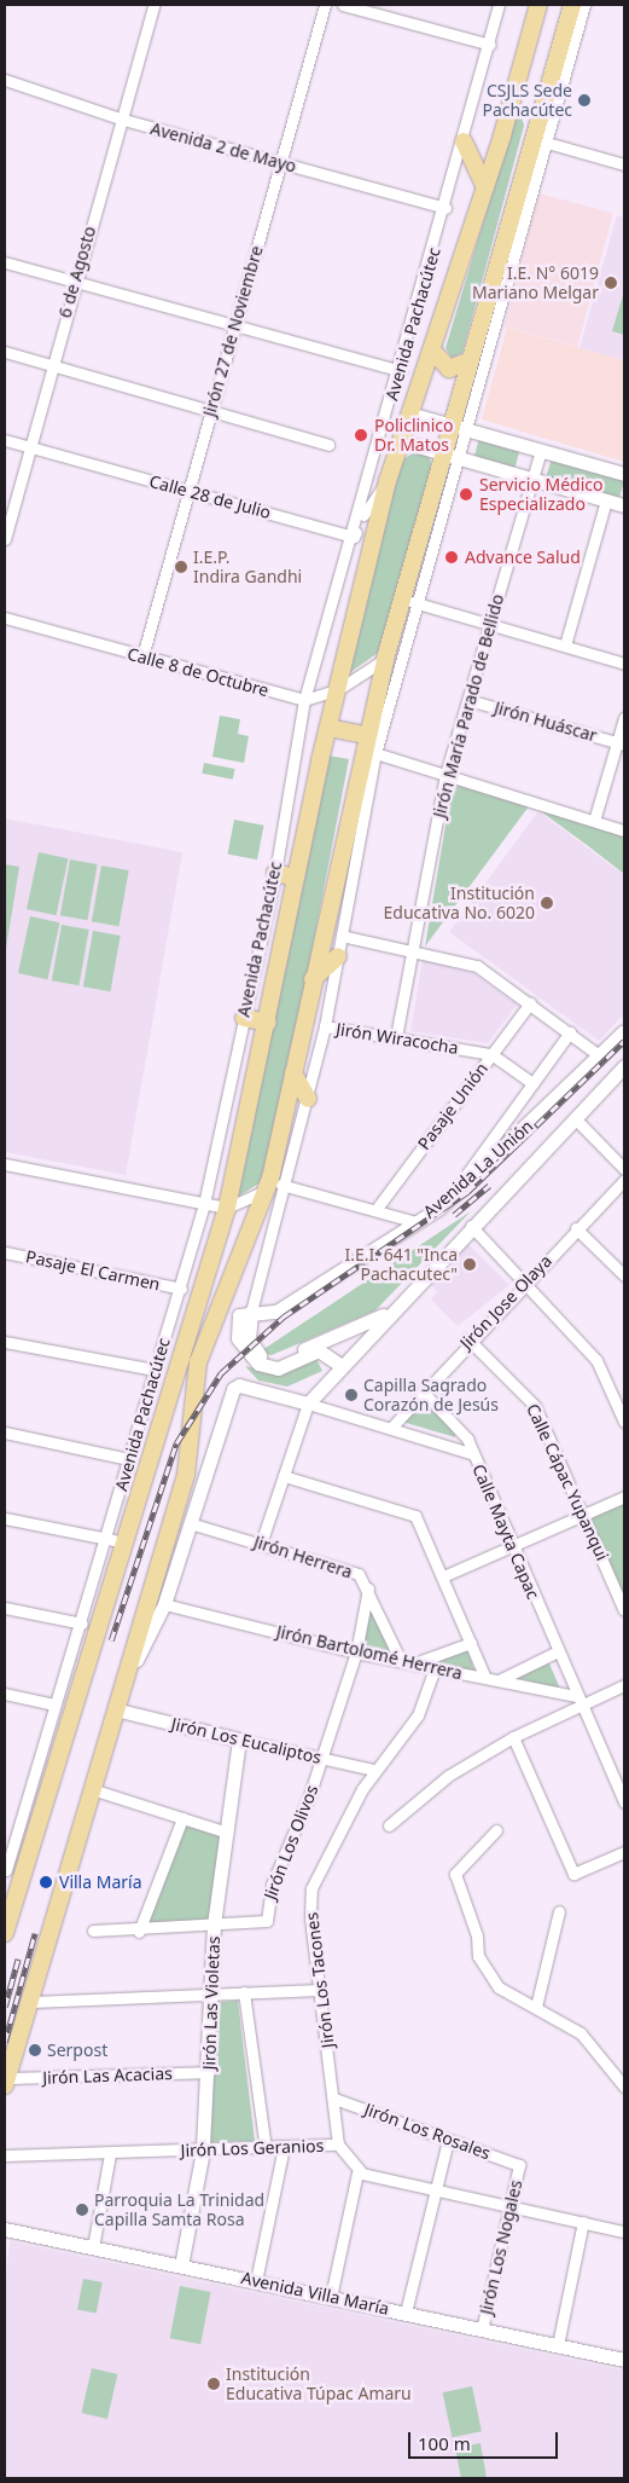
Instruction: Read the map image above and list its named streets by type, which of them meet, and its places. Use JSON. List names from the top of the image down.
{
  "streets": {
    "main road": ["Avenida Pachacútec"],
    "street": [
      "Avenida 2 de Mayo",
      "6 de Agosto",
      "Jirón 27 de Noviembre",
      "Calle 28 de Julio",
      "Calle 8 de Octubre",
      "Jirón María Parado de Bellido",
      "Jirón Huáscar",
      "Jirón Wiracocha",
      "Pasaje Unión",
      "Avenida La Unión",
      "Pasaje El Carmen",
      "Jirón Jose Olaya",
      "Calle Cápac Yupanqui",
      "Calle Mayta Capac",
      "Jirón Herrera",
      "Jirón Bartolomé Herrera",
      "Jirón Los Eucaliptos",
      "Jirón Los Olivos",
      "Jirón Los Tacones",
      "Jirón Las Violetas",
      "Jirón Las Acacias",
      "Jirón Los Rosales",
      "Jirón Los Geranios",
      "Jirón Los Nogales",
      "Avenida Villa María"
    ]
  },
  "crossings": [
    ["Avenida 2 de Mayo", "6 de Agosto"],
    ["Avenida 2 de Mayo", "Avenida Pachacútec"],
    ["Avenida 2 de Mayo", "Jirón 27 de Noviembre"],
    ["6 de Agosto", "Calle 28 de Julio"],
    ["Avenida Pachacútec", "Calle 28 de Julio"],
    ["Avenida Pachacútec", "Calle 8 de Octubre"],
    ["Avenida Pachacútec", "Pasaje El Carmen"],
    ["Jirón 27 de Noviembre", "Calle 28 de Julio"],
    ["Jirón 27 de Noviembre", "Calle 8 de Octubre"],
    ["Jirón María Parado de Bellido", "Jirón Huáscar"],
    ["Jirón María Parado de Bellido", "Jirón Wiracocha"],
    ["Jirón Wiracocha", "Pasaje Unión"],
    ["Jirón Jose Olaya", "Calle Cápac Yupanqui"],
    ["Jirón Jose Olaya", "Calle Mayta Capac"],
    ["Calle Mayta Capac", "Jirón Herrera"],
    ["Calle Mayta Capac", "Jirón Bartolomé Herrera"],
    ["Jirón Herrera", "Jirón Bartolomé Herrera"],
    ["Jirón Herrera", "Jirón Los Olivos"],
    ["Jirón Bartolomé Herrera", "Jirón Los Olivos"],
    ["Jirón Bartolomé Herrera", "Jirón Los Tacones"],
    ["Jirón Los Eucaliptos", "Jirón Los Olivos"],
    ["Jirón Los Eucaliptos", "Jirón Los Tacones"],
    ["Jirón Los Eucaliptos", "Jirón Las Violetas"],
    ["Jirón Los Olivos", "Jirón Las Violetas"],
    ["Jirón Los Tacones", "Jirón Los Rosales"],
    ["Jirón Los Tacones", "Jirón Los Geranios"],
    ["Jirón Las Violetas", "Jirón Las Acacias"],
    ["Jirón Las Violetas", "Jirón Los Geranios"],
    ["Jirón Las Violetas", "Avenida Villa María"],
    ["Jirón Los Rosales", "Jirón Los Nogales"],
    ["Jirón Los Nogales", "Avenida Villa María"]
  ],
  "places": [
    "CSJLS Sede Pachacútec",
    "I.E. N° 6019 Mariano Melgar",
    "Policlinico Dr. Matos",
    "Servicio Médico Especializado",
    "Advance Salud",
    "I.E.P. Indira Gandhi",
    "Institución Educativa No. 6020",
    "I.E.I. 641 \"Inca Pachacutec\"",
    "Capilla Sagrado Corazón de Jesús",
    "Villa María",
    "Serpost",
    "Parroquia La Trinidad Capilla Samta Rosa",
    "Institución Educativa Túpac Amaru"
  ],
  "scale_bar": "100 m"
}
